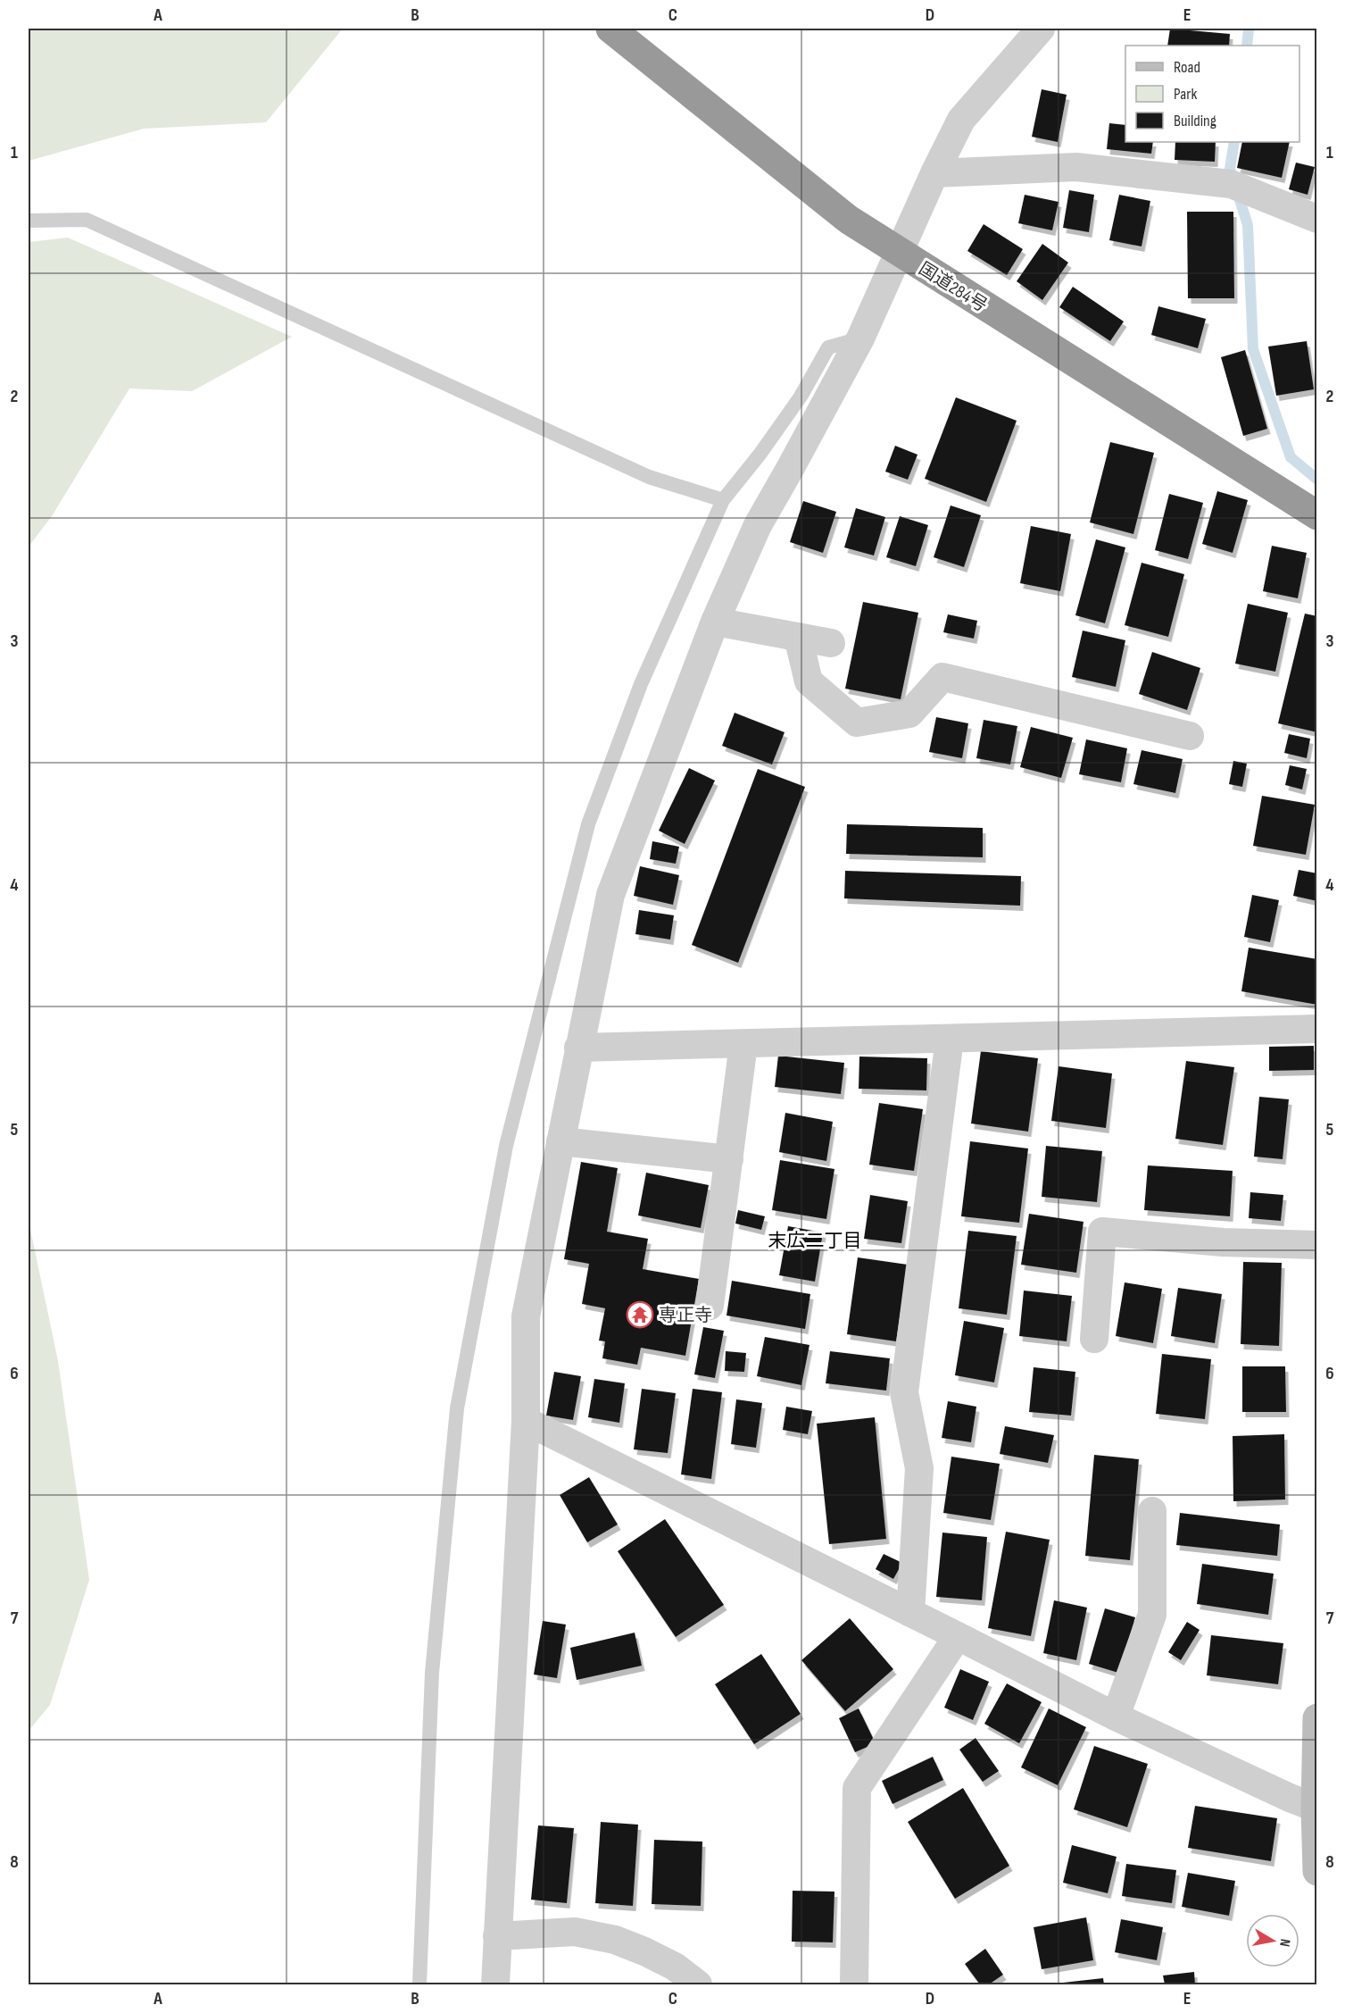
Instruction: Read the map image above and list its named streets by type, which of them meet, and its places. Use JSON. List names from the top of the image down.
{
  "streets": {
    "highway": ["国道284号"]
  },
  "districts": ["末広二丁目"],
  "places": {
    "temple": ["専正寺"]
  },
  "legend": ["Road", "Park", "Building"],
  "north": "right",
  "grid": {
    "columns": [
      "A",
      "B",
      "C",
      "D",
      "E"
    ],
    "rows": [
      "1",
      "2",
      "3",
      "4",
      "5",
      "6",
      "7",
      "8"
    ]
  }
}
